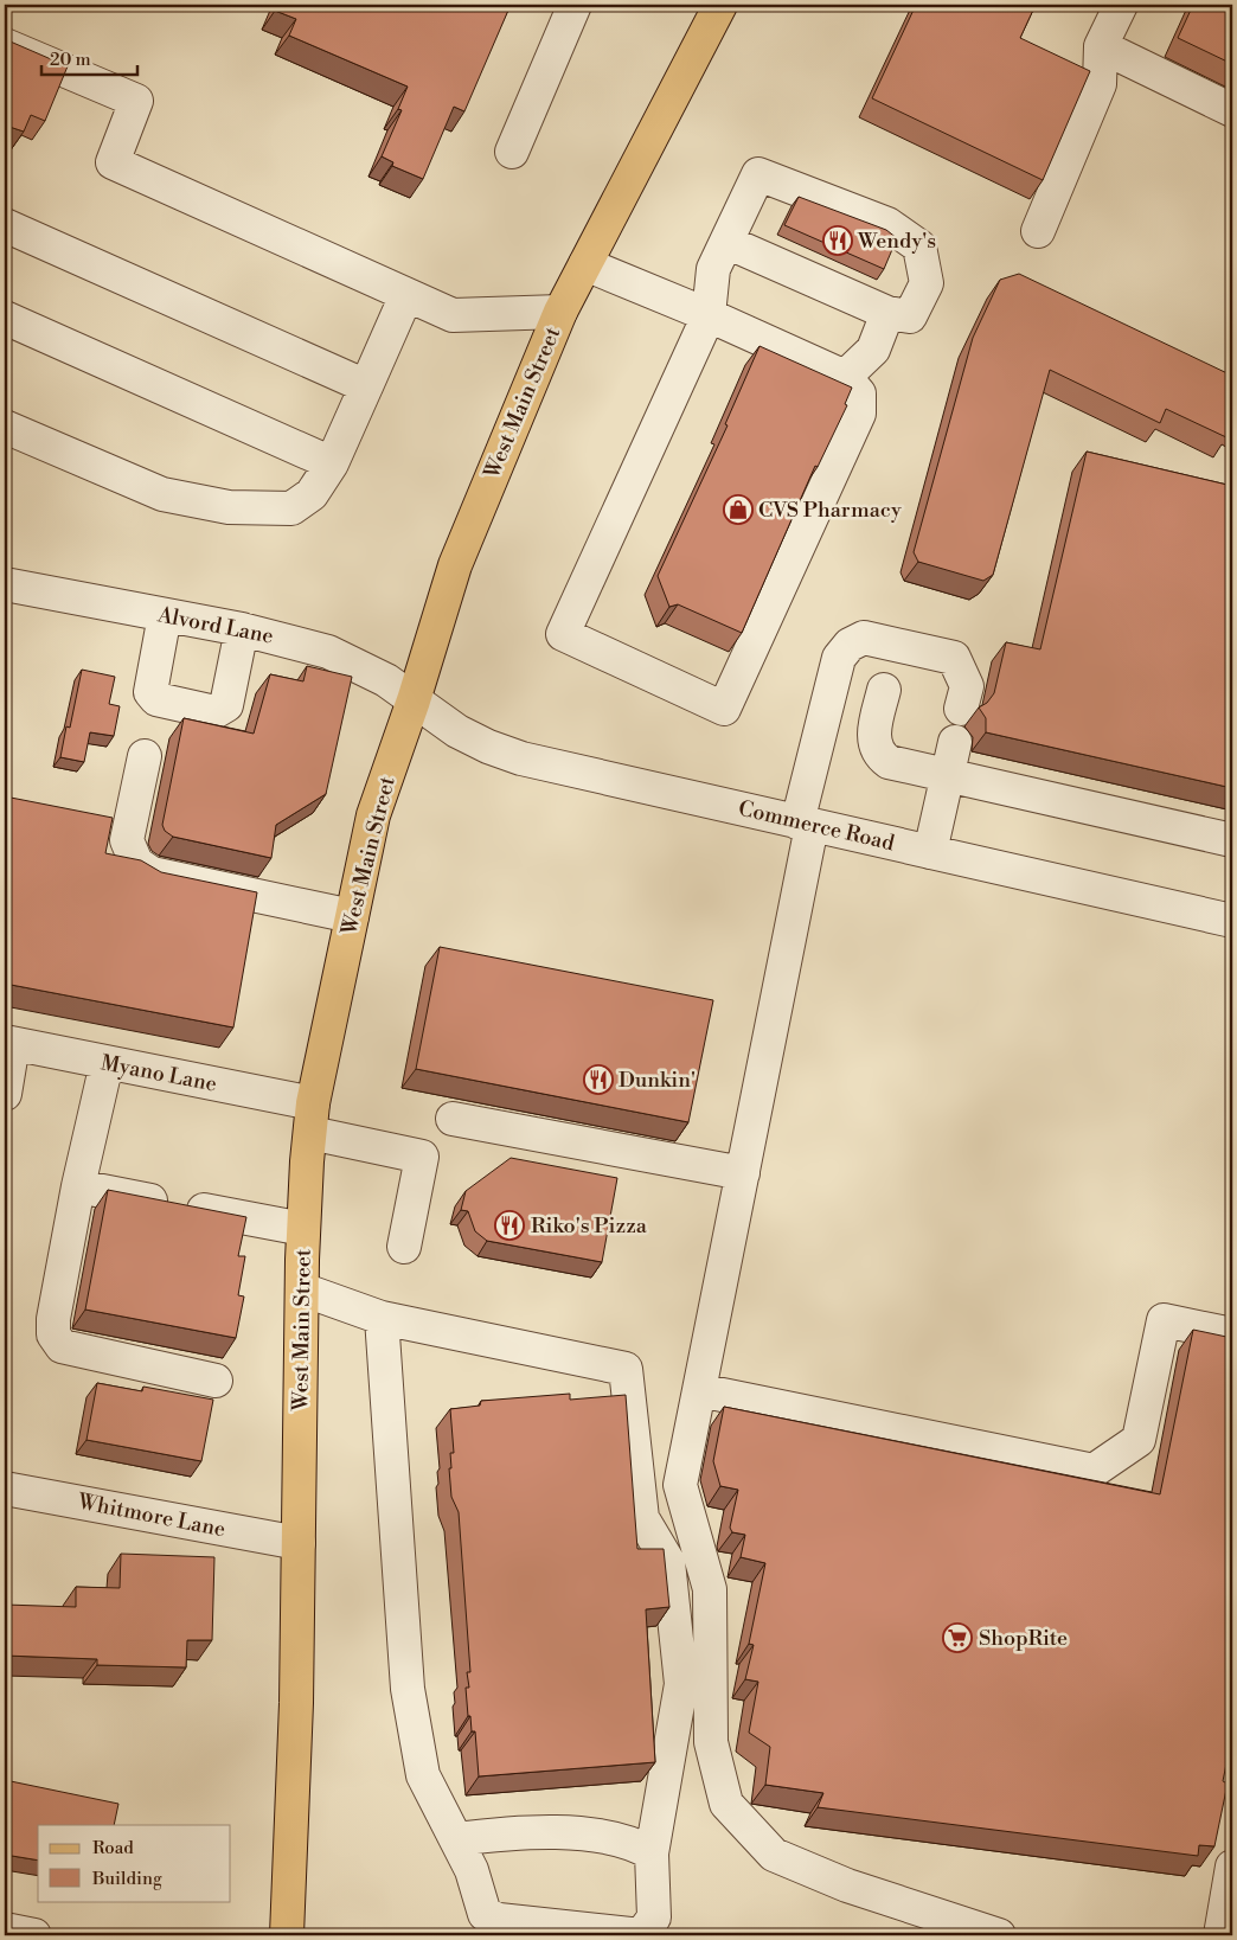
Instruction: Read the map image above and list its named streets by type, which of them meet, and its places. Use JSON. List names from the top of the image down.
{
  "streets": {
    "main road": ["West Main Street"],
    "street": [
      "Alvord Lane",
      "Commerce Road",
      "Myano Lane",
      "Whitmore Lane"
    ]
  },
  "crossings": [
    ["West Main Street", "Alvord Lane"],
    ["West Main Street", "Commerce Road"],
    ["West Main Street", "Myano Lane"],
    ["West Main Street", "Whitmore Lane"],
    ["Alvord Lane", "Commerce Road"]
  ],
  "places": {
    "restaurant": ["Wendy's", "Dunkin'", "Riko's Pizza"],
    "shop": ["CVS Pharmacy"],
    "supermarket": ["ShopRite"]
  },
  "legend": ["Road", "Building"],
  "scale_bar": "20 m"
}
